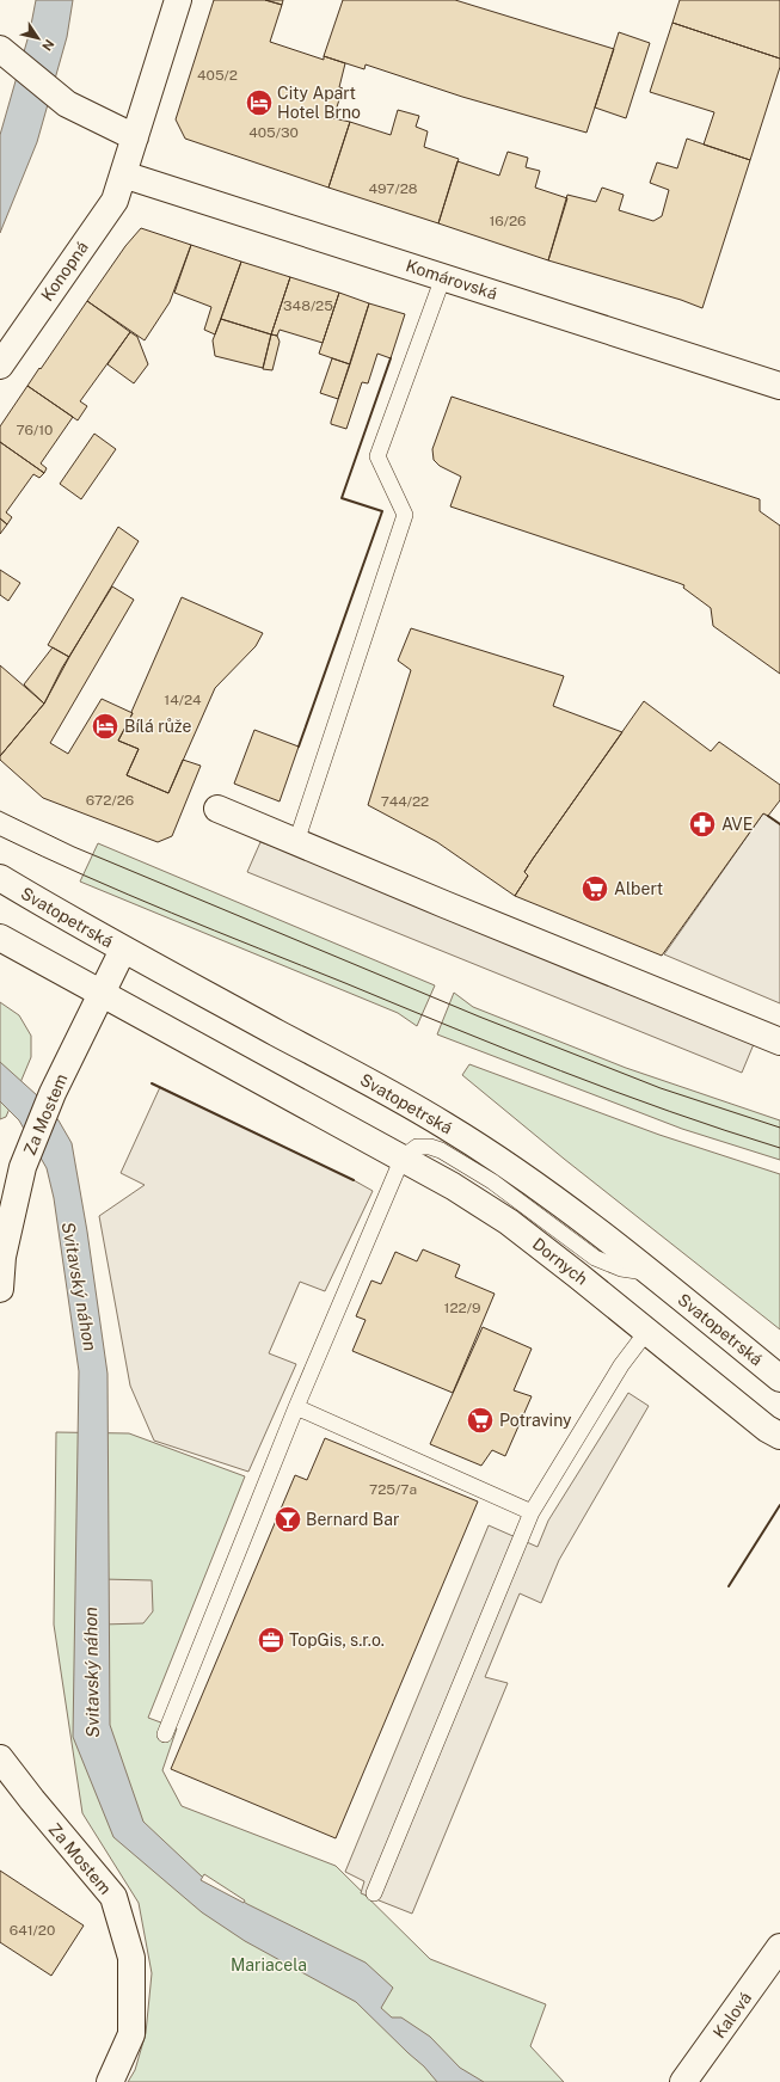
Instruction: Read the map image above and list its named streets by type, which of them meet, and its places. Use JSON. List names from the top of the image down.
{
  "streets": {
    "street": [
      "Konopná",
      "Komárovská",
      "Svatopetrská",
      "Za Mostem",
      "Dornych",
      "Kalová"
    ]
  },
  "crossings": [
    ["Konopná", "Komárovská"],
    ["Svatopetrská", "Za Mostem"],
    ["Za Mostem", "Dornych"]
  ],
  "water": ["Svitavský náhon"],
  "parks": ["Mariacela"],
  "places": {
    "hotel": ["City Apart Hotel Brno", "Bílá růže"],
    "pharmacy": ["AVE"],
    "supermarket": ["Albert", "Potraviny"],
    "bar": ["Bernard Bar"],
    "office": ["TopGis, s.r.o."]
  },
  "house_numbers": [
    "405/2",
    "405/30",
    "497/28",
    "16/26",
    "348/25",
    "76/10",
    "14/24",
    "672/26",
    "744/22",
    "122/9",
    "725/7a",
    "641/20"
  ],
  "north": "bottom right"
}
